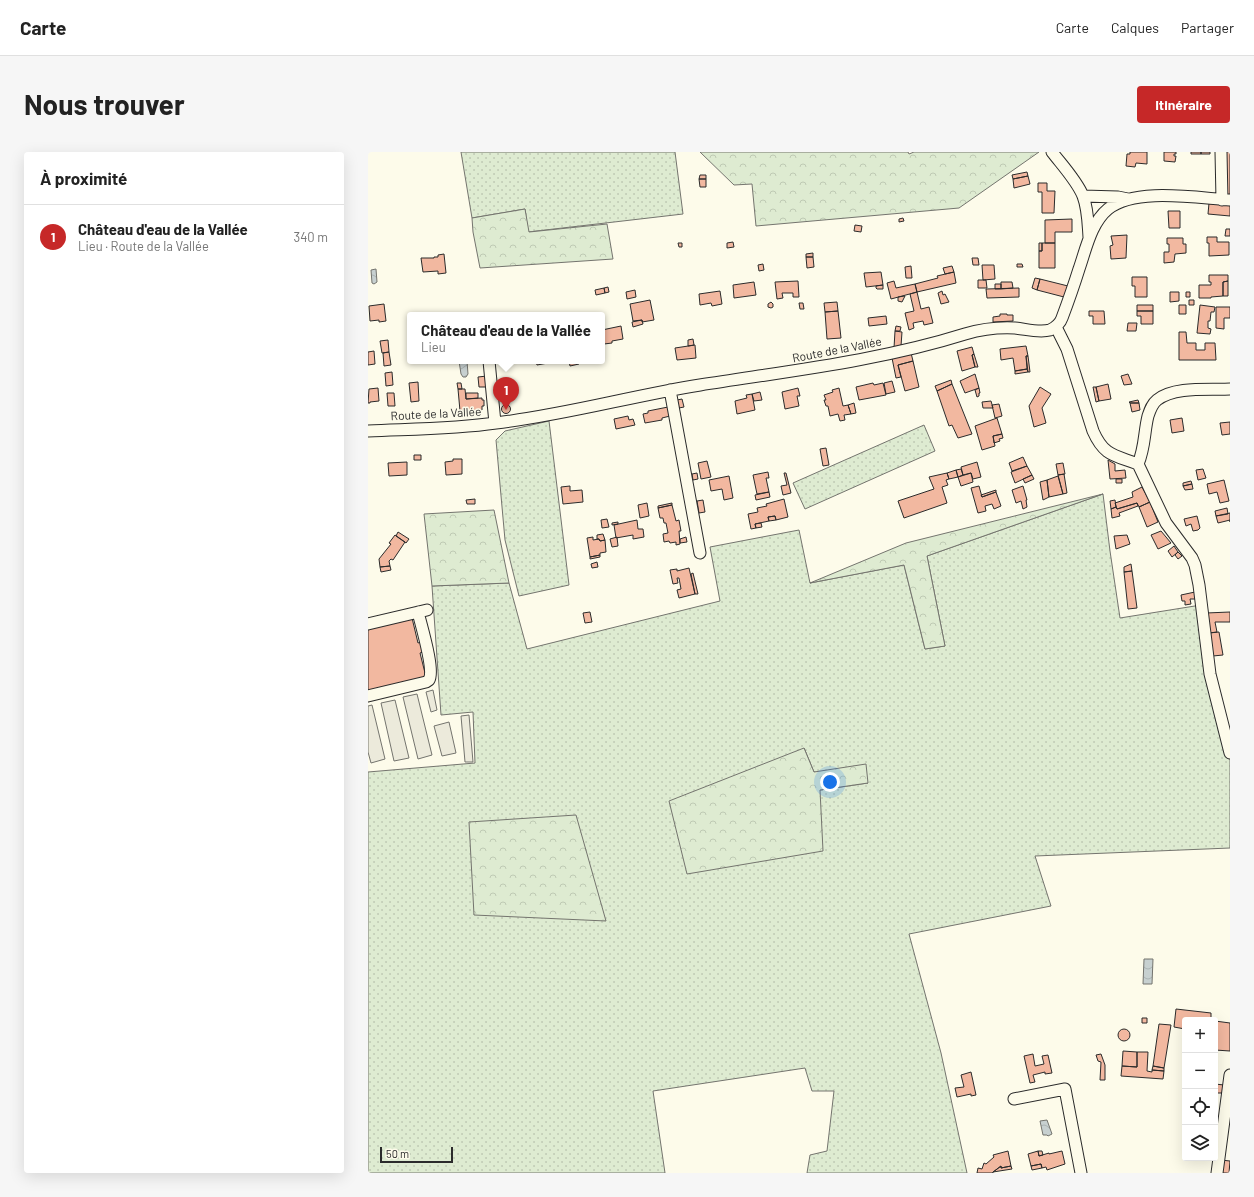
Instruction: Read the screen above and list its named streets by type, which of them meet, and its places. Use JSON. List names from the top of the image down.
{
  "streets": {
    "street": ["Route de la Vallée"]
  },
  "scale_bar": "50 m",
  "page": {
    "header": "Carte",
    "nav": ["Carte", "Calques", "Partager"],
    "buttons": "Itinéraire",
    "title": "Nous trouver",
    "heading": "À proximité",
    "list": [
      {
        "mark": "1",
        "name": "Château d'eau de la Vallée",
        "note": "Lieu · Route de la Vallée",
        "value": "340 m"
      }
    ],
    "popup": ["Château d'eau de la Vallée", "Lieu"],
    "pins": "1",
    "map_buttons": ["+", "−"],
    "scale": "50 m"
  }
}
